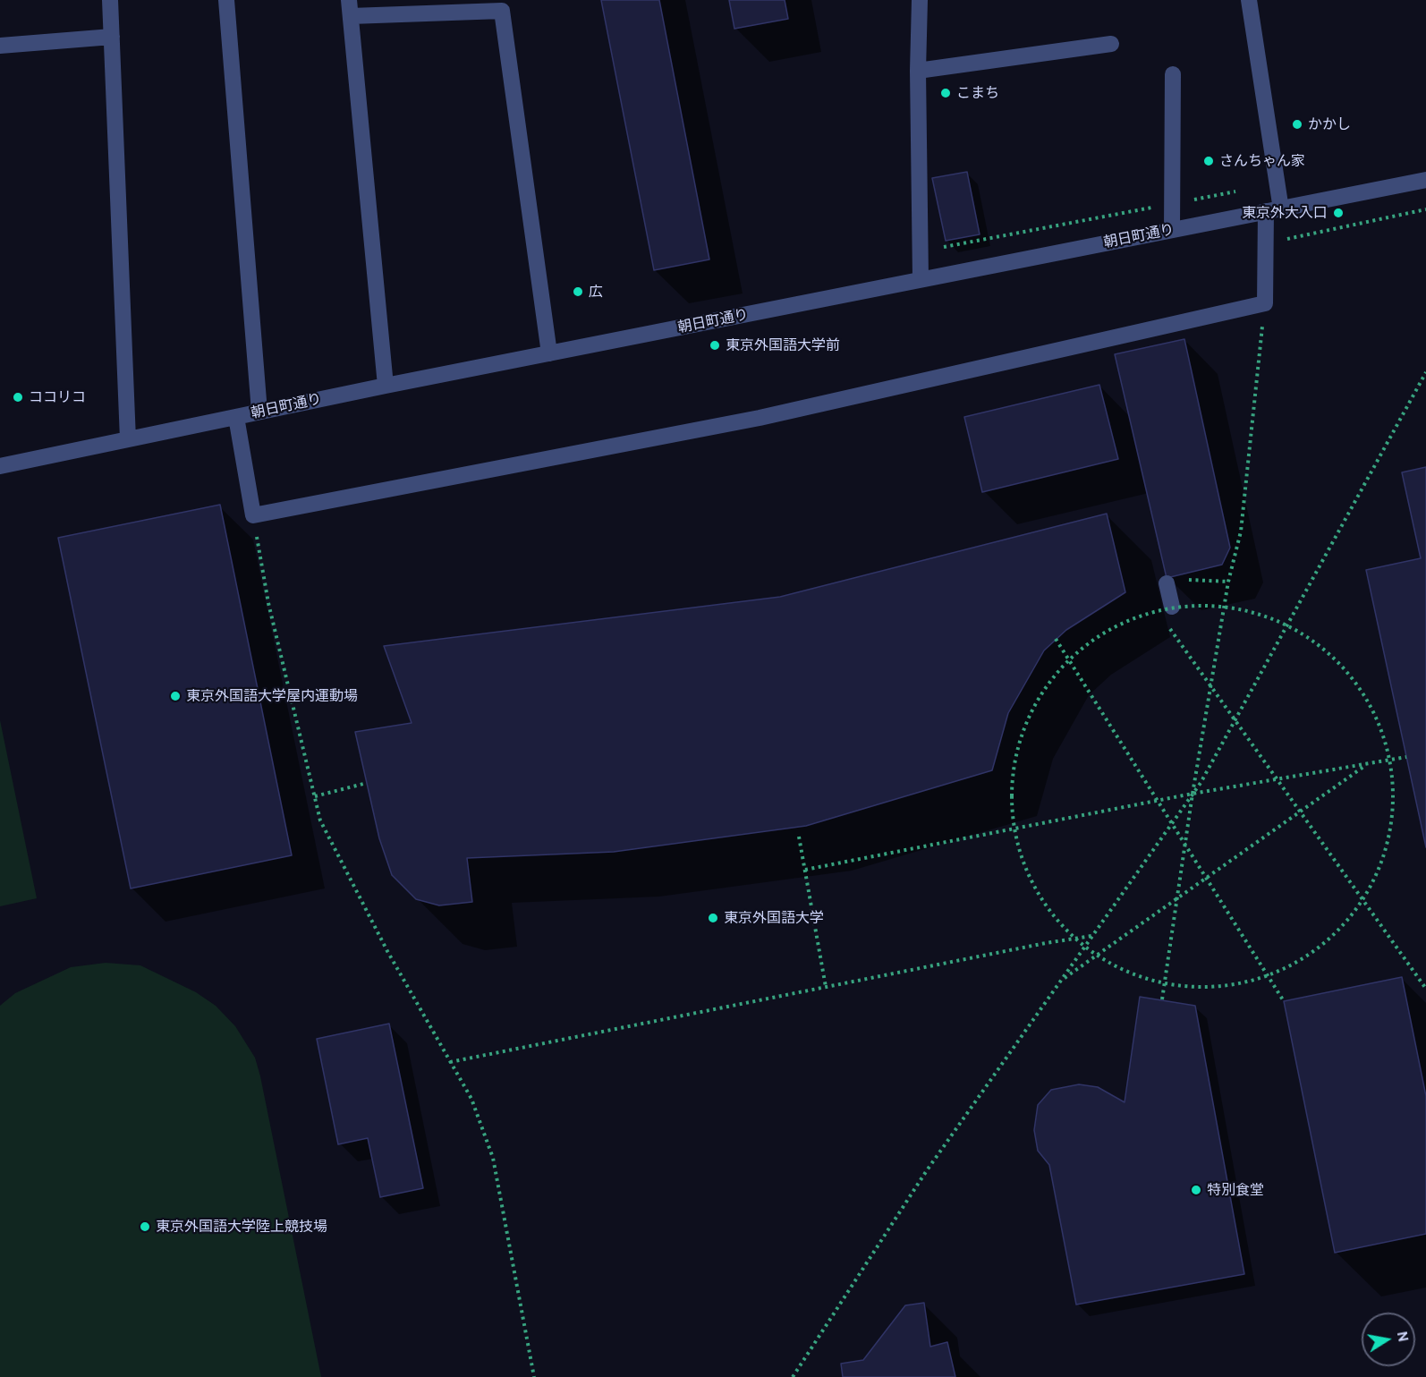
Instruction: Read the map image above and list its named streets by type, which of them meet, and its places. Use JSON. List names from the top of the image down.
{
  "streets": {
    "street": ["朝日町通り"]
  },
  "places": [
    "こまち",
    "かかし",
    "さんちゃん家",
    "東京外大入口",
    "広",
    "東京外国語大学前",
    "ココリコ",
    "東京外国語大学屋内運動場",
    "東京外国語大学",
    "特別食堂",
    "東京外国語大学陸上競技場"
  ],
  "north": "right"
}
